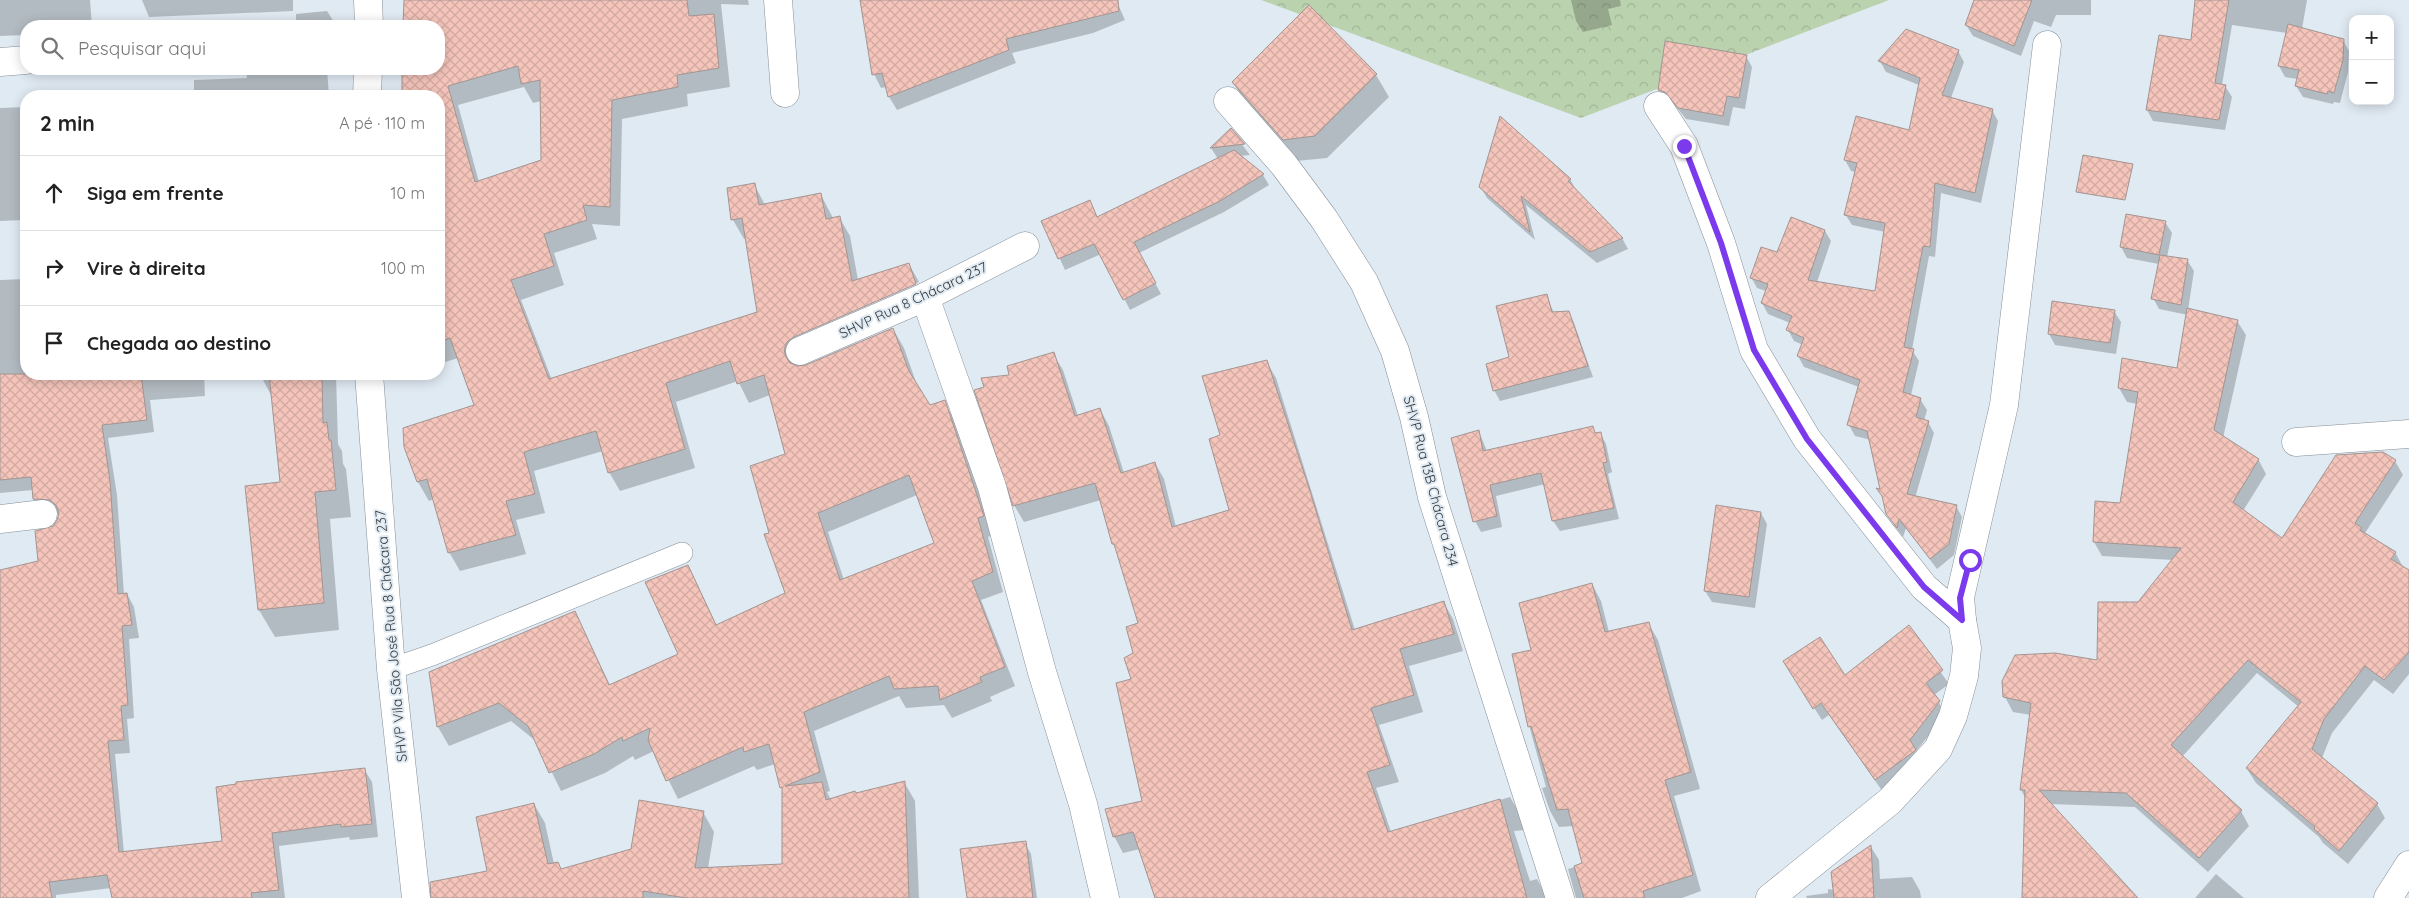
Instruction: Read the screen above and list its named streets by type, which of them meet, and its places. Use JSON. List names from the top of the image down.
{
  "streets": {
    "street": ["SHVP Rua 8 Chácara 237", "SHVP Rua 13B Chácara 234", "SHVP Vila São José Rua 8 Chácara 237"]
  },
  "page": {
    "map_buttons": ["+", "−"],
    "search": "Pesquisar aqui",
    "heading": ["2 min", "A pé · 110 m"],
    "list": [
      ["Siga em frente", "10 m"],
      ["Vire à direita", "100 m"],
      "Chegada ao destino"
    ]
  }
}
